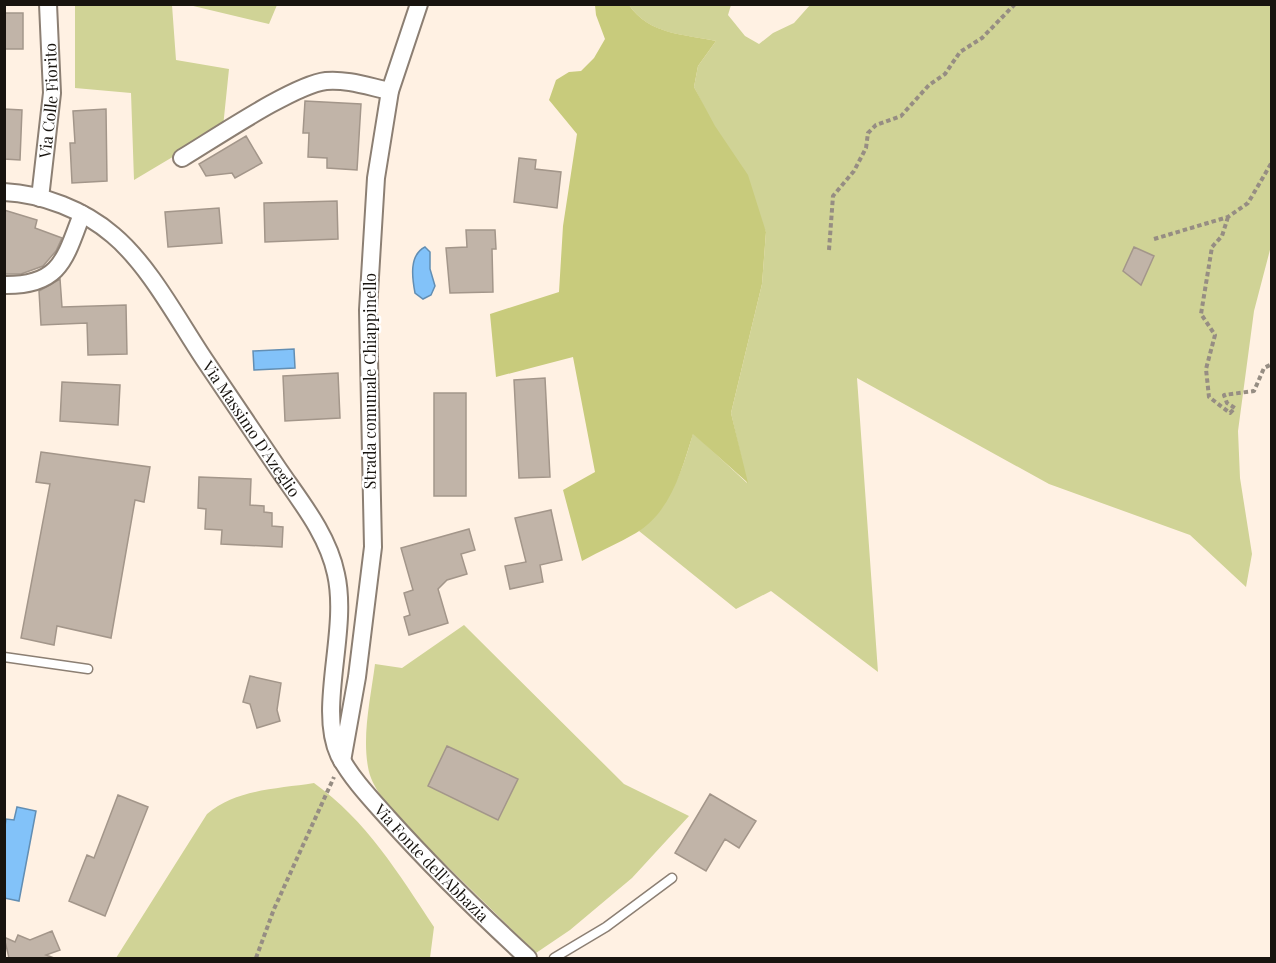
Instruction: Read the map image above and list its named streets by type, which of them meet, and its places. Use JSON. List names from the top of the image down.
{
  "streets": {
    "street": [
      "Via Colle Fiorito",
      "Strada comunale Chiappinello",
      "Via Massimo D'Azeglio",
      "Via Fonte dell'Abbazia"
    ]
  },
  "crossings": [
    ["Via Colle Fiorito", "Via Massimo D'Azeglio"],
    ["Strada comunale Chiappinello", "Via Massimo D'Azeglio"],
    ["Strada comunale Chiappinello", "Via Fonte dell'Abbazia"],
    ["Via Massimo D'Azeglio", "Via Fonte dell'Abbazia"]
  ]
}
